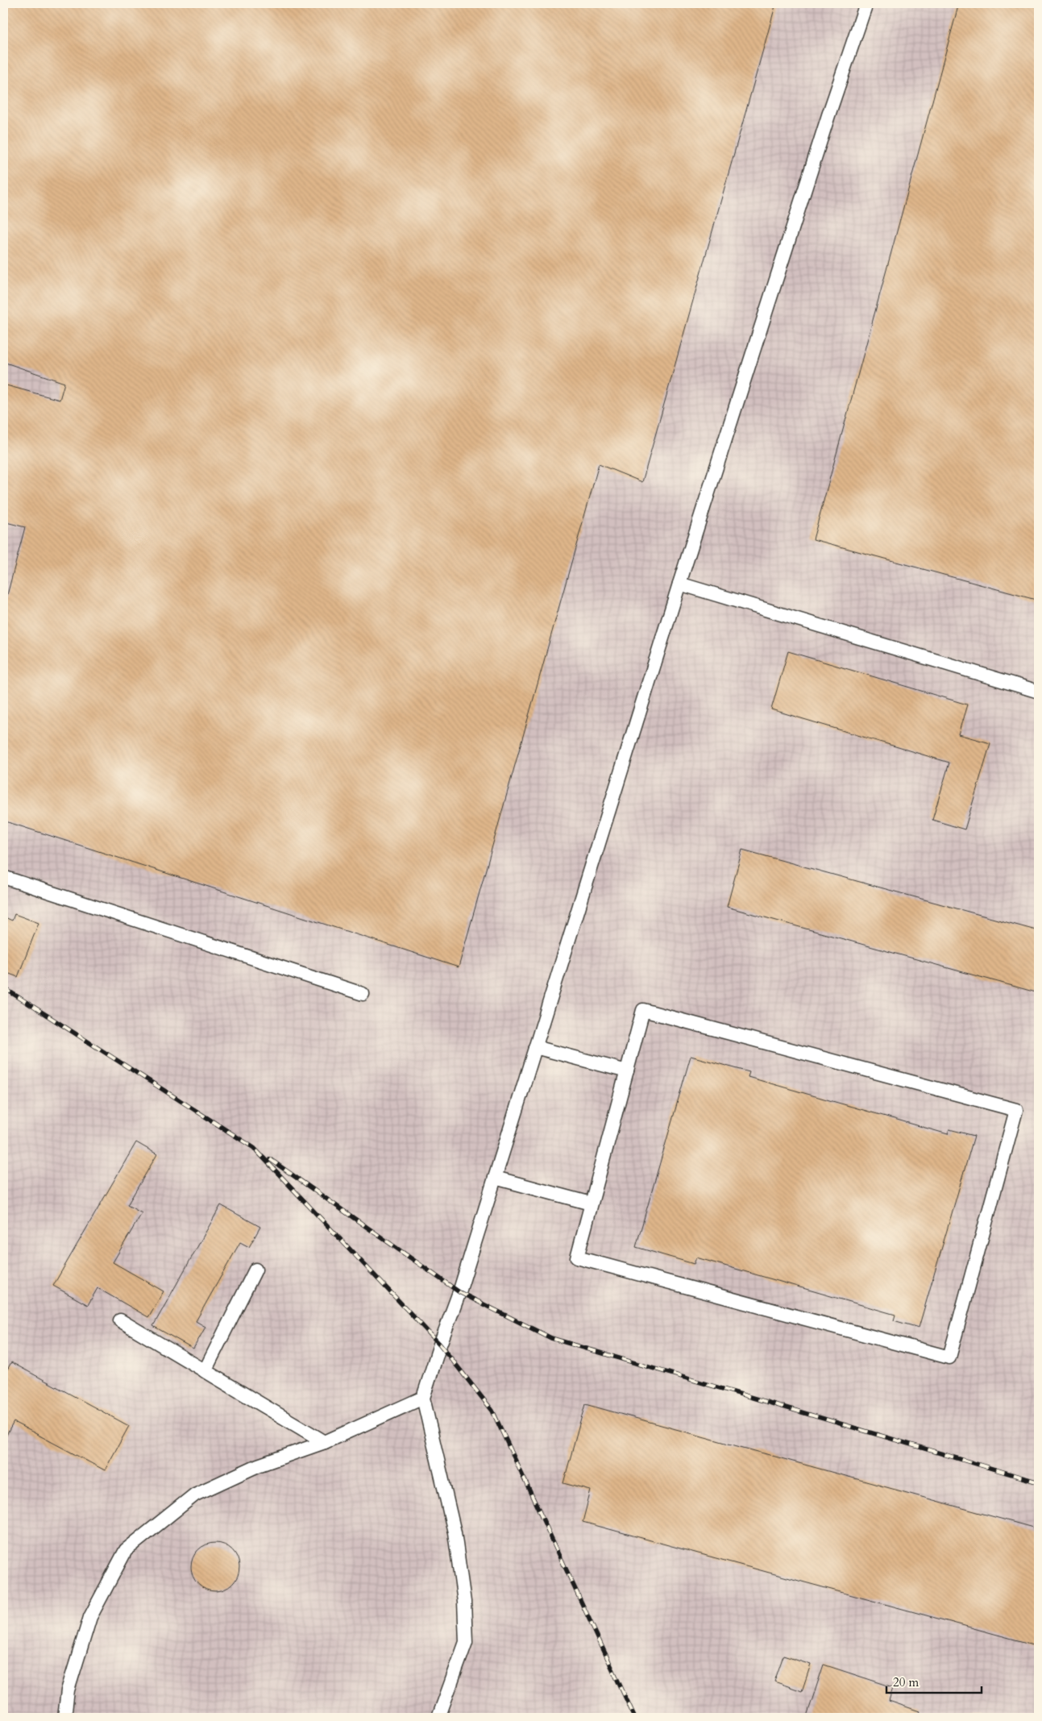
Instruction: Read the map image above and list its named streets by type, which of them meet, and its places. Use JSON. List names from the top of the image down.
{
  "scale_bar": "20 m"
}
